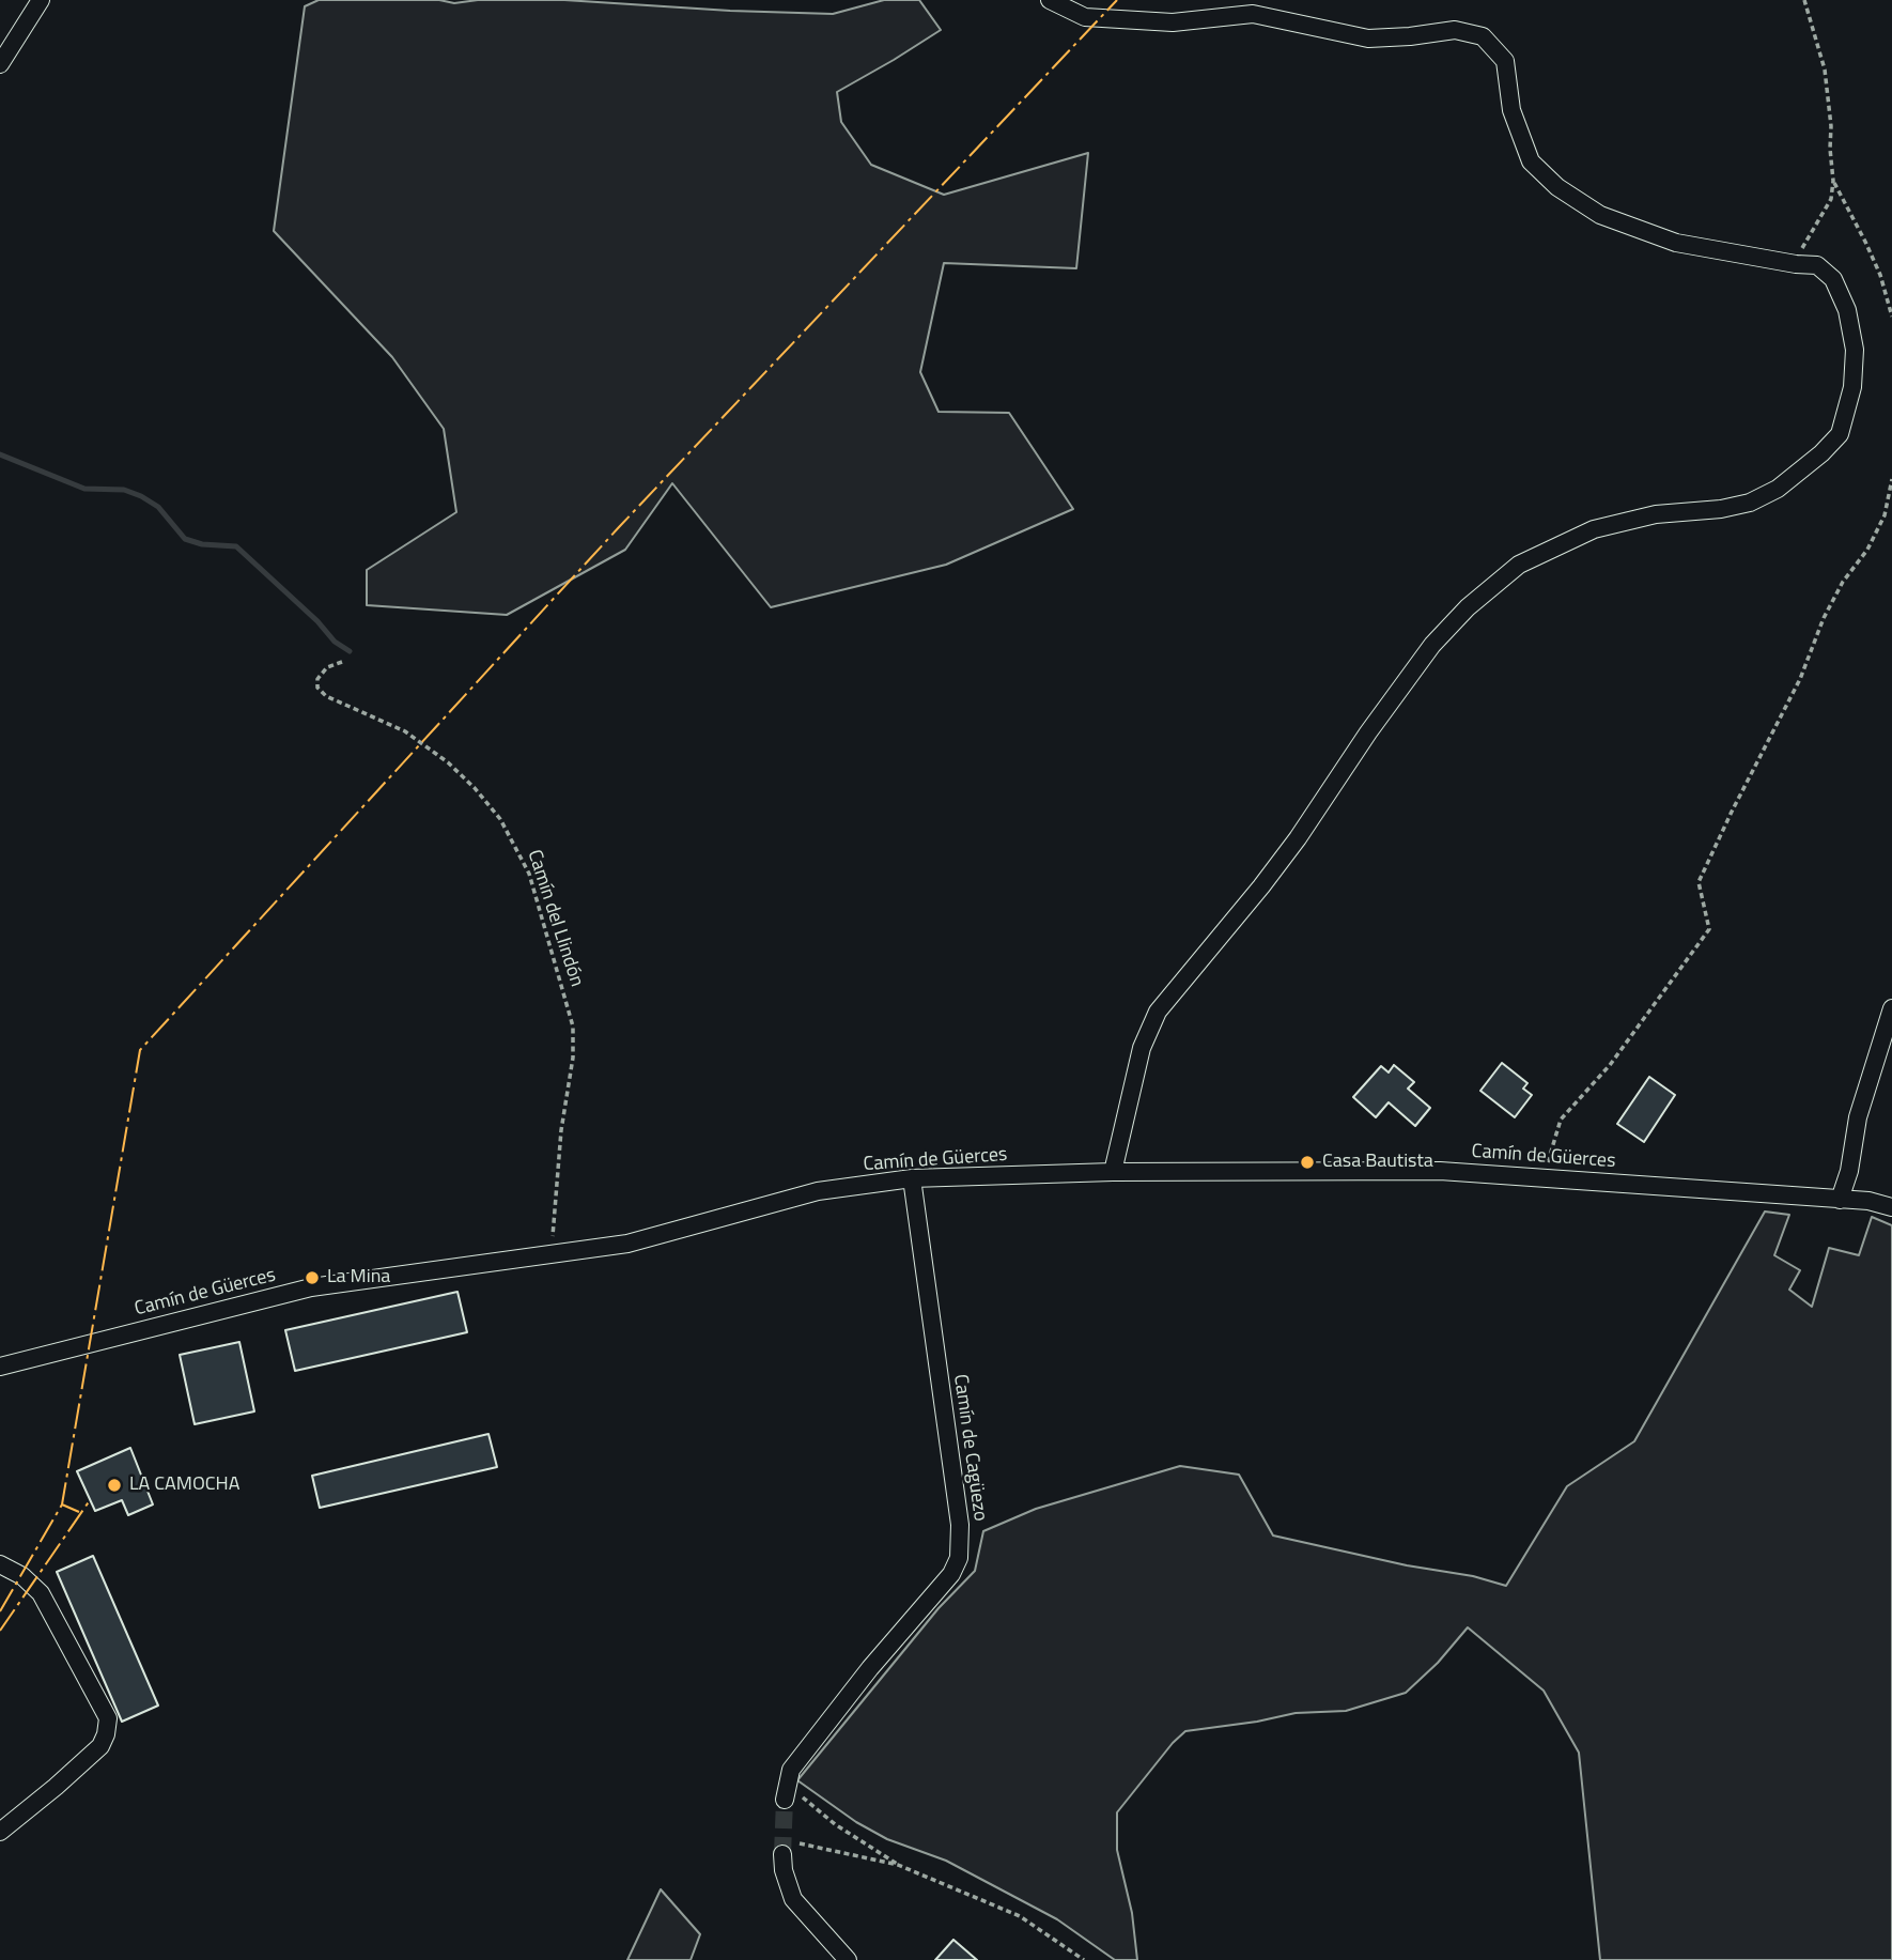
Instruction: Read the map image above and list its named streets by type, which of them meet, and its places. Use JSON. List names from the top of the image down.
{
  "streets": {
    "street": ["Camín de Güerces", "Camín de Cagüezo"],
    "path": ["Camín del Llindón"]
  },
  "crossings": [
    ["Camín del Llindón", "Camín de Güerces"],
    ["Camín de Güerces", "Camín de Cagüezo"]
  ],
  "places": ["Casa Bautista", "La Mina", "LA CAMOCHA"]
}
